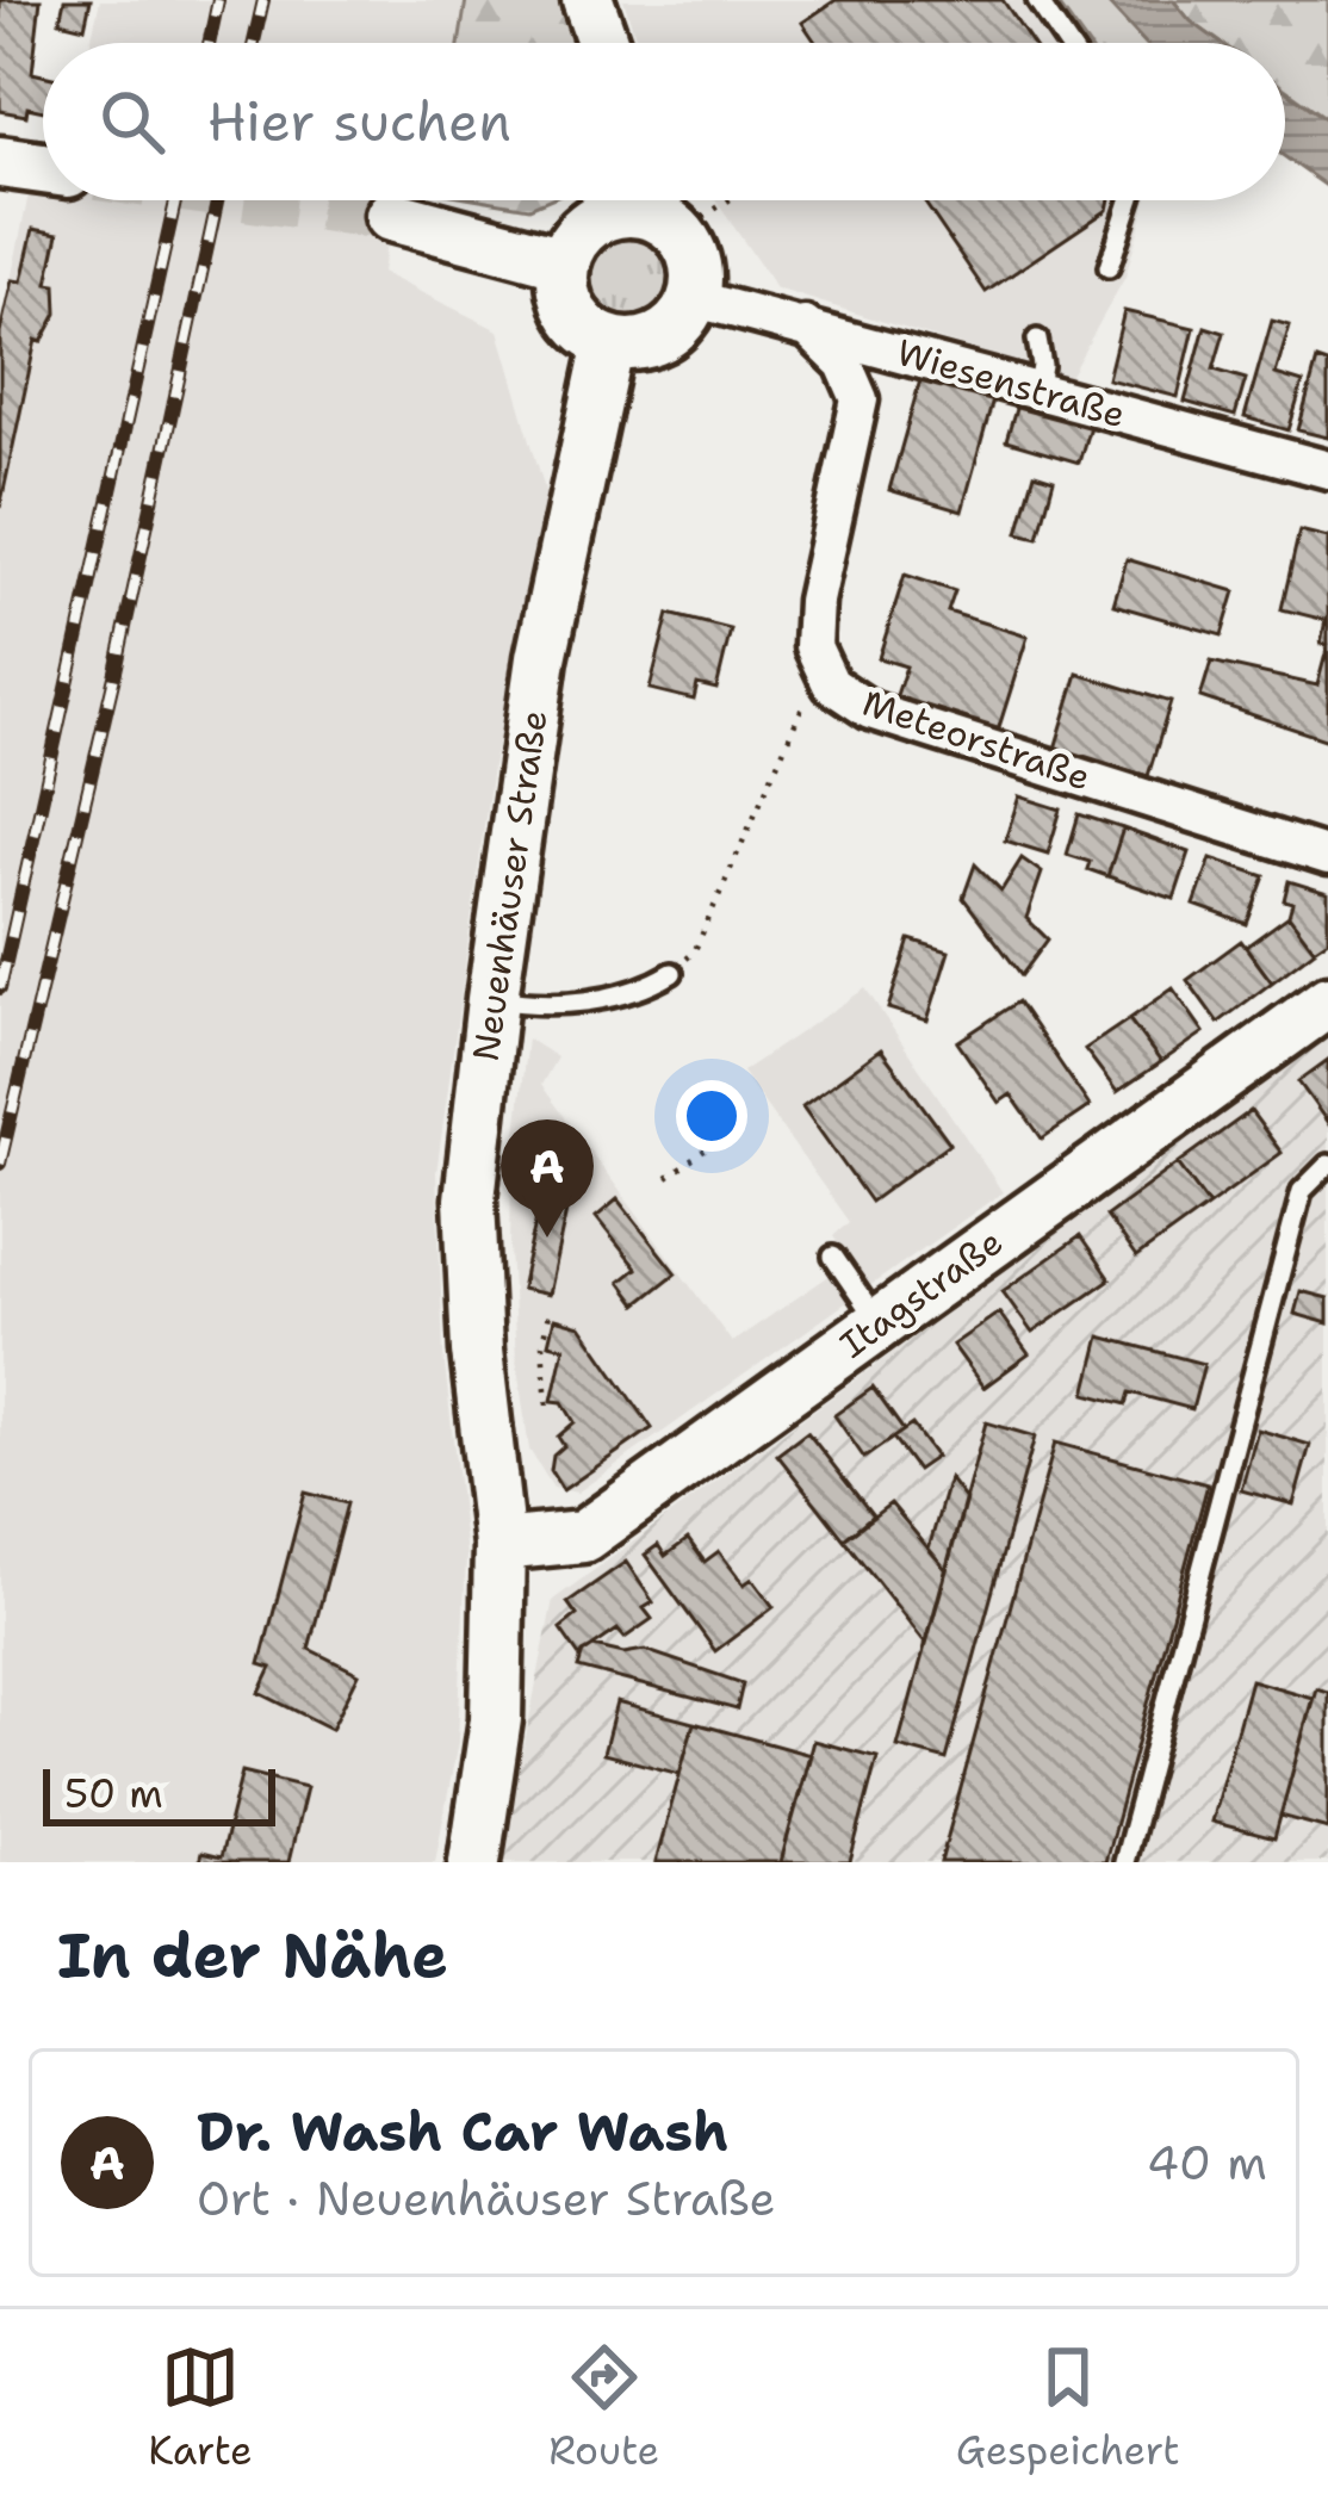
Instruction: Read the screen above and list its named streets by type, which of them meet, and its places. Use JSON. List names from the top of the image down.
{
  "streets": {
    "street": [
      "Wiesenstraße",
      "Meteorstraße",
      "Neuenhäuser Straße",
      "Itagstraße"
    ]
  },
  "crossings": [
    ["Wiesenstraße", "Meteorstraße"],
    ["Neuenhäuser Straße", "Itagstraße"]
  ],
  "scale_bar": "50 m",
  "page": {
    "search": "Hier suchen",
    "pins": "A",
    "scale": "50 m",
    "heading": "In der Nähe",
    "list": [
      {
        "mark": "A",
        "name": "Dr. Wash Car Wash",
        "note": "Ort · Neuenhäuser Straße",
        "value": "40 m"
      }
    ],
    "nav": ["Karte", "Route", "Gespeichert"]
  }
}
